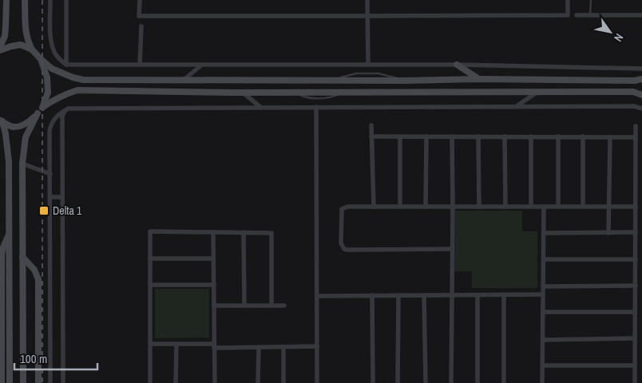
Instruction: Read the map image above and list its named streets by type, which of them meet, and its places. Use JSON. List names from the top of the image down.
{
  "places": {
    "transit": ["Delta 1"]
  },
  "scale_bar": "100 m",
  "north": "bottom right"
}
